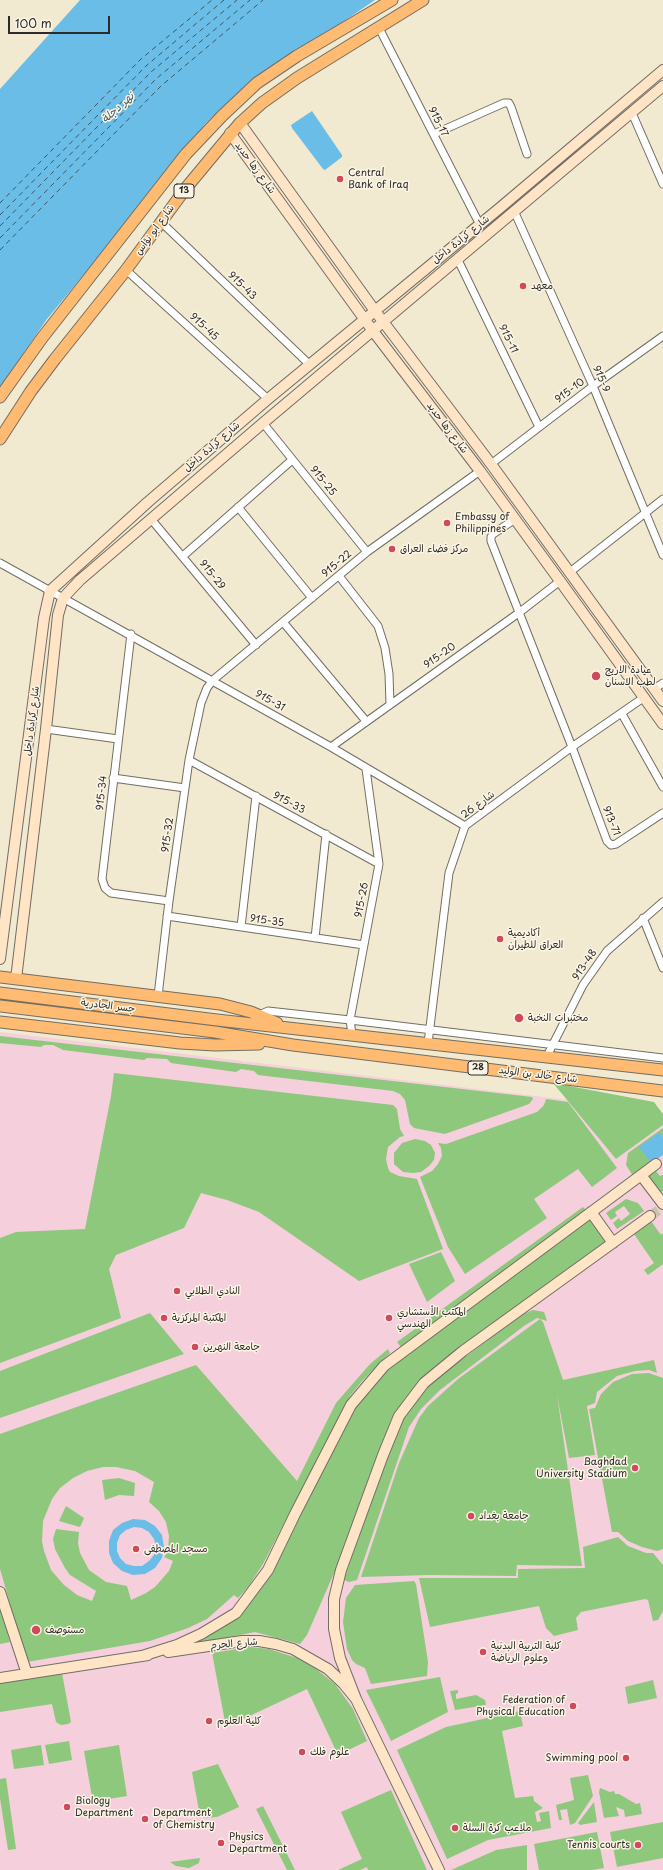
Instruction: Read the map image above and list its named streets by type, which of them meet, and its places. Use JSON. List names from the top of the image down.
{
  "streets": {
    "main road": [
      "13",
      "شارع ابو نؤاس",
      "جسر الجادرية",
      "28",
      "شارع خالد بن الوليد"
    ],
    "street": [
      "915-17",
      "شارع زها حديد",
      "شارع كرادة داخل",
      "915-43",
      "915-45",
      "915-11",
      "915-9",
      "915-10",
      "915-25",
      "915-22",
      "915-29",
      "915-20",
      "915-31",
      "915-34",
      "915-33",
      "شارع 26",
      "913-71",
      "915-32",
      "915-26",
      "915-35",
      "913-48",
      "شارع الحرم"
    ]
  },
  "crossings": [
    ["915-17", "شارع ابو نؤاس"],
    ["915-17", "شارع كرادة داخل"],
    ["شارع زها حديد", "شارع ابو نؤاس"],
    ["شارع زها حديد", "شارع كرادة داخل"],
    ["شارع زها حديد", "915-10"],
    ["شارع زها حديد", "915-22"],
    ["شارع زها حديد", "915-20"],
    ["شارع زها حديد", "شارع 26"],
    ["شارع ابو نؤاس", "915-43"],
    ["شارع ابو نؤاس", "915-45"],
    ["شارع كرادة داخل", "915-43"],
    ["شارع كرادة داخل", "915-45"],
    ["شارع كرادة داخل", "915-11"],
    ["شارع كرادة داخل", "915-9"],
    ["شارع كرادة داخل", "915-25"],
    ["شارع كرادة داخل", "915-29"],
    ["شارع كرادة داخل", "915-31"],
    ["915-11", "915-10"],
    ["915-9", "915-10"],
    ["915-25", "915-22"],
    ["915-22", "915-29"],
    ["915-22", "915-31"],
    ["915-22", "915-32"],
    ["915-20", "915-31"],
    ["915-31", "915-34"],
    ["915-31", "شارع 26"],
    ["915-31", "915-32"],
    ["915-31", "915-26"],
    ["915-34", "915-32"],
    ["915-33", "915-32"],
    ["915-33", "915-26"],
    ["شارع 26", "913-71"],
    ["شارع 26", "شارع خالد بن الوليد"],
    ["915-32", "915-35"],
    ["915-26", "915-35"],
    ["915-26", "شارع خالد بن الوليد"],
    ["913-48", "شارع خالد بن الوليد"],
    ["جسر الجادرية", "شارع خالد بن الوليد"]
  ],
  "water": ["نهر دجلة"],
  "places": [
    "Central Bank of Iraq",
    "معهد",
    "Embassy of Philippines",
    "مركز فضاء العراق",
    "عيادة الاريج لطب الاسنان",
    "أكاديمية العراق للطيران",
    "مختبرات النخبة",
    "النادي الطلابي",
    "المكتبة المركزية",
    "المكتب الأستشاري الهندسي",
    "جامعة النهرين",
    "Baghdad University Stadium",
    "جامعة بغداد",
    "مسجد المصطفى",
    "مستوصف",
    "كلية التربية البدنية وعلوم الرياضة",
    "Federation of Physical Education",
    "كلية العلوم",
    "علوم فلك",
    "Swimming pool",
    "Biology Department",
    "Department of Chemistry",
    "ملاعب كرة السلة",
    "Physics Department",
    "Tennis courts"
  ],
  "scale_bar": "100 m"
}
